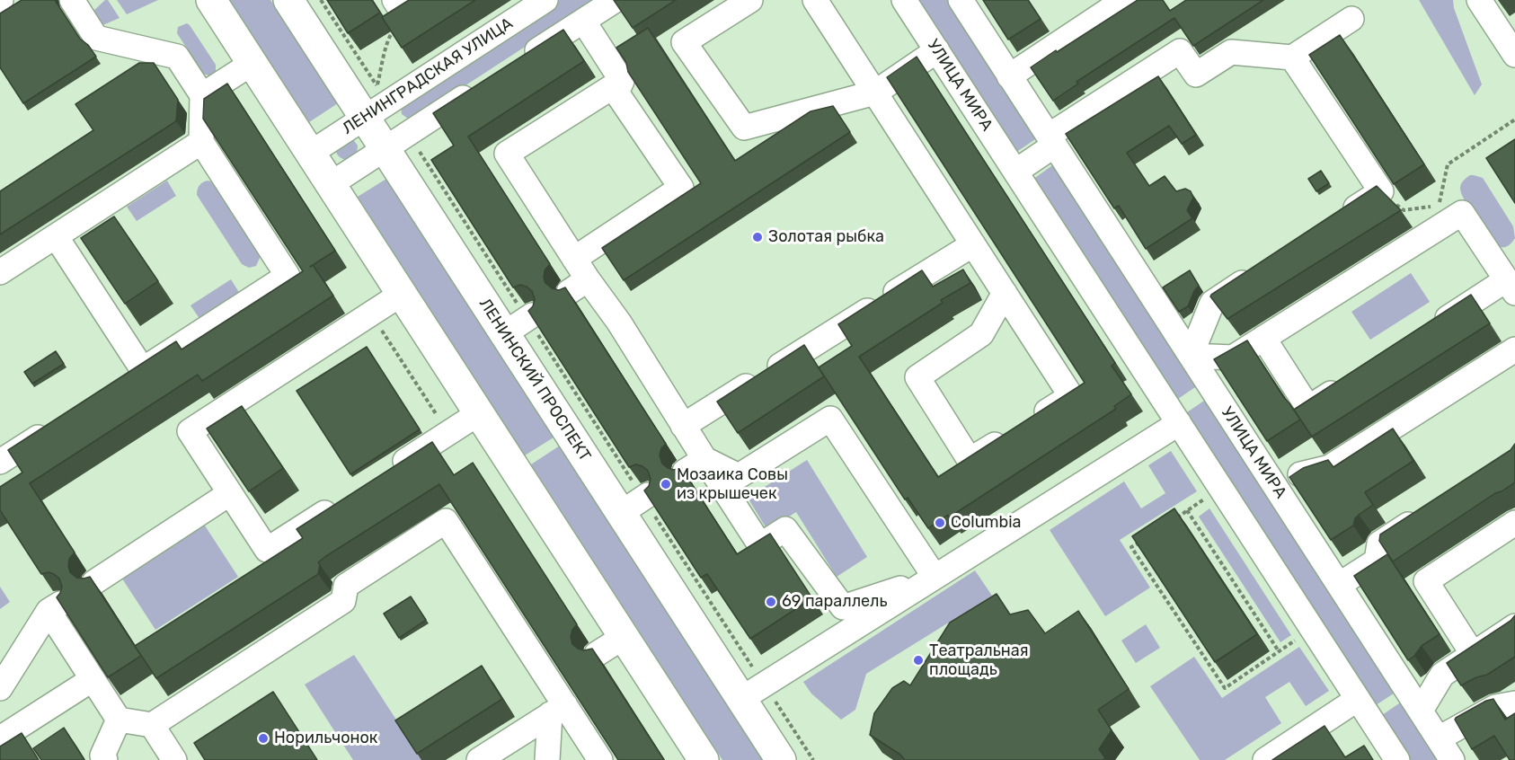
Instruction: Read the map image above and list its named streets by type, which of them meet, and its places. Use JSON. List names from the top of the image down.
{
  "streets": {
    "main road": ["ЛЕНИНСКИЙ ПРОСПЕКТ"],
    "street": ["ЛЕНИНГРАДСКАЯ УЛИЦА", "УЛИЦА МИРА"]
  },
  "crossings": [
    ["ЛЕНИНГРАДСКАЯ УЛИЦА", "ЛЕНИНСКИЙ ПРОСПЕКТ"]
  ],
  "places": [
    "Золотая рыбка",
    "Мозаика Совы из крышечек",
    "Columbia",
    "69 параллель",
    "Театральная площадь",
    "Норильчонок"
  ]
}
